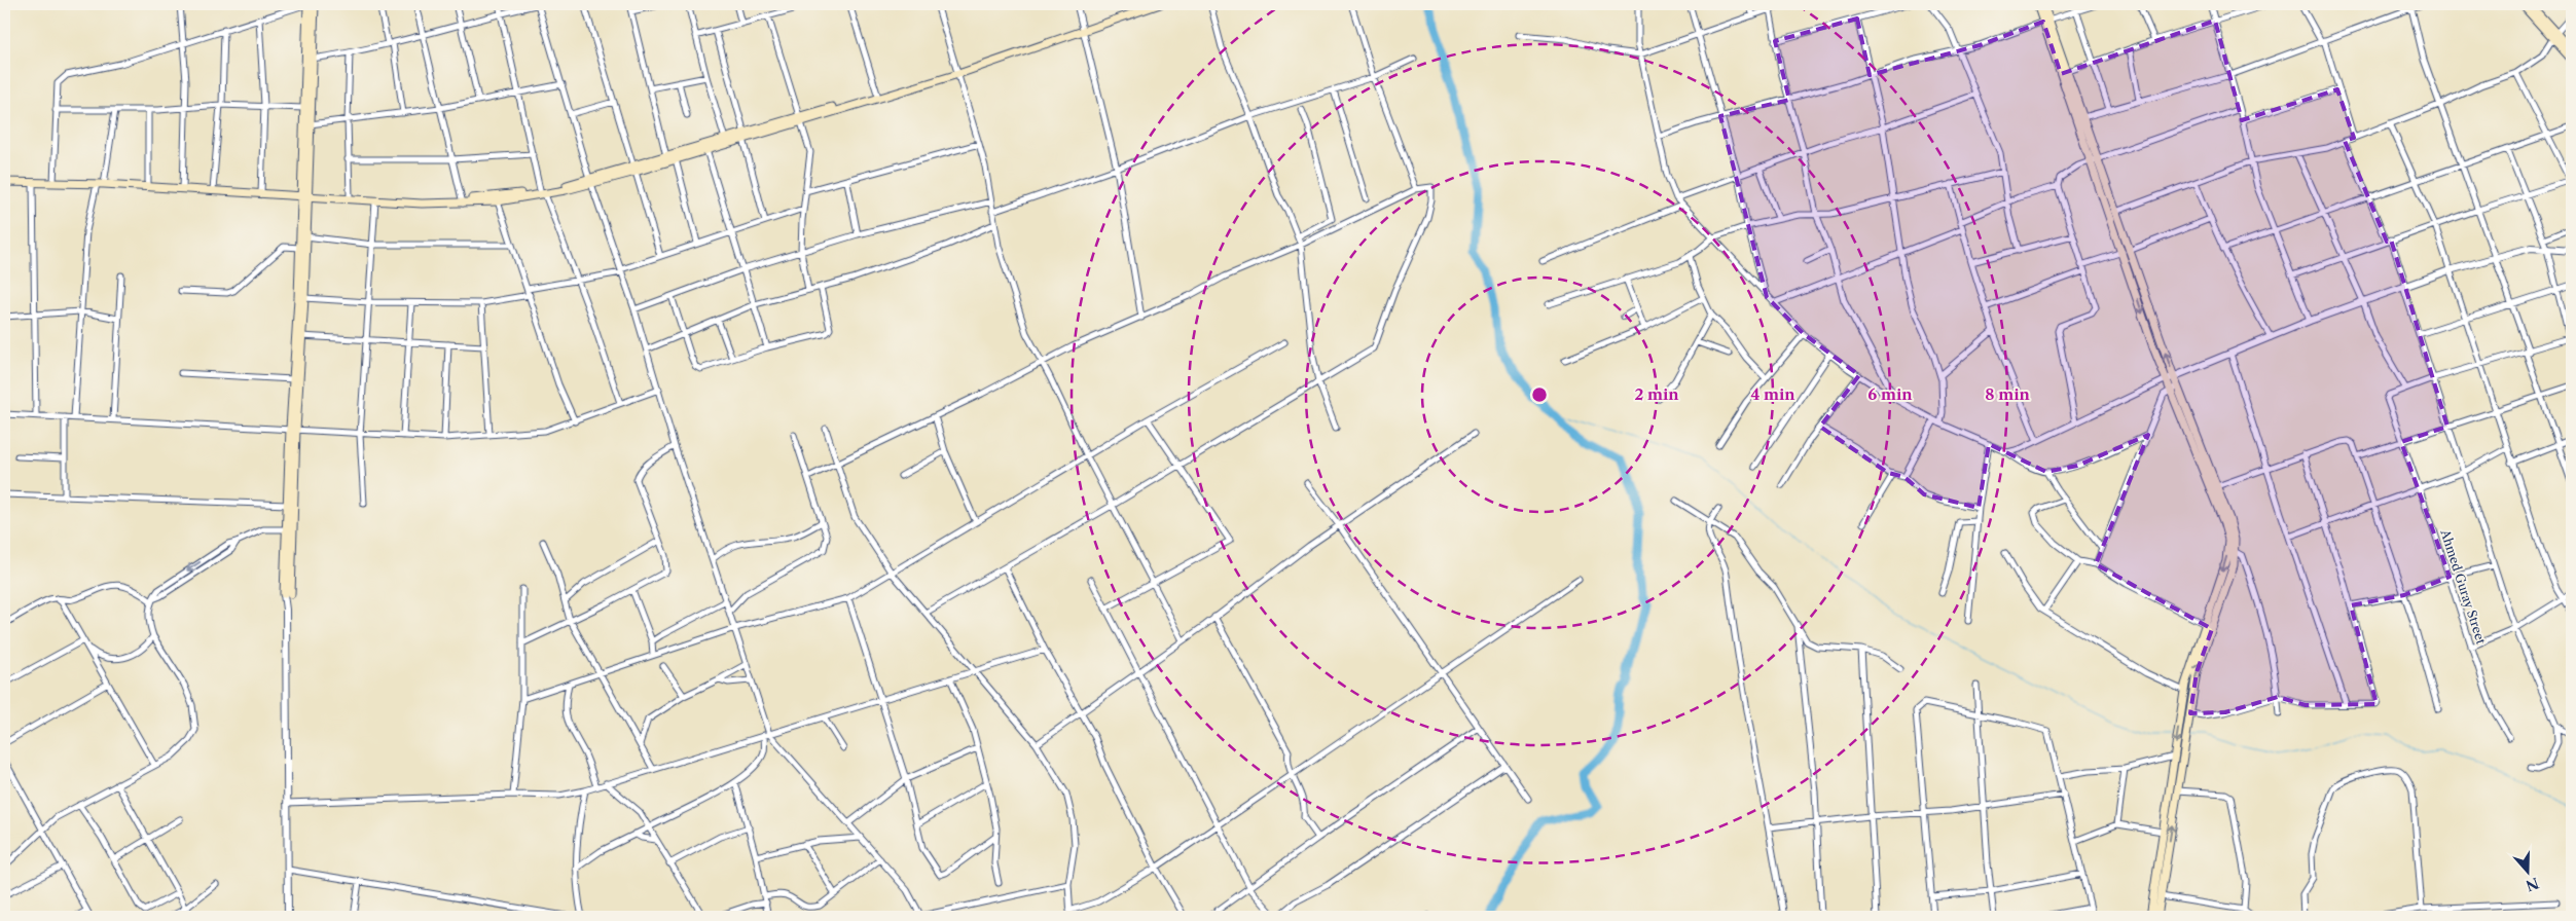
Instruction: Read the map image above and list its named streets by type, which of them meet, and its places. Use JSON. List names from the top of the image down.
{
  "streets": {
    "street": ["Ahmed Guray Street"]
  },
  "north": "bottom",
  "rings": [
    "2 min",
    "4 min",
    "6 min",
    "8 min"
  ]
}
